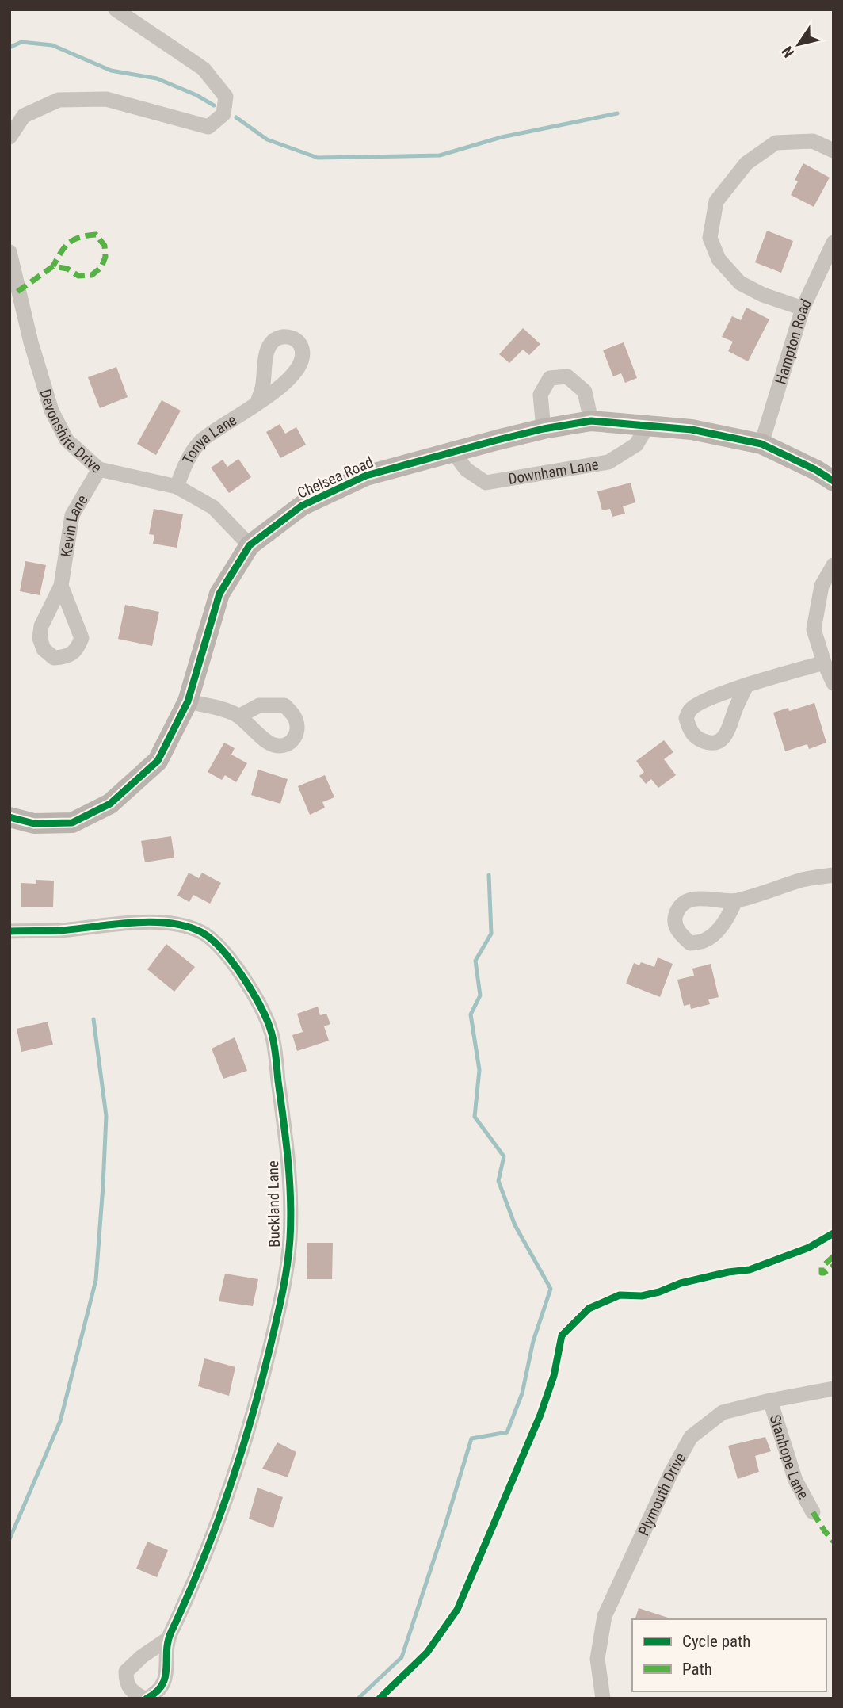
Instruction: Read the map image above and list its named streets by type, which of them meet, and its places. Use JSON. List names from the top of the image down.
{
  "streets": {
    "street": [
      "Hampton Road",
      "Devonshire Drive",
      "Tonya Lane",
      "Downham Lane",
      "Chelsea Road",
      "Kevin Lane",
      "Buckland Lane",
      "Stanhope Lane",
      "Plymouth Drive"
    ]
  },
  "crossings": [
    ["Hampton Road", "Chelsea Road"],
    ["Devonshire Drive", "Tonya Lane"],
    ["Devonshire Drive", "Chelsea Road"],
    ["Devonshire Drive", "Kevin Lane"],
    ["Downham Lane", "Chelsea Road"],
    ["Stanhope Lane", "Plymouth Drive"]
  ],
  "legend": ["Cycle path", "Path"],
  "north": "bottom left"
}
